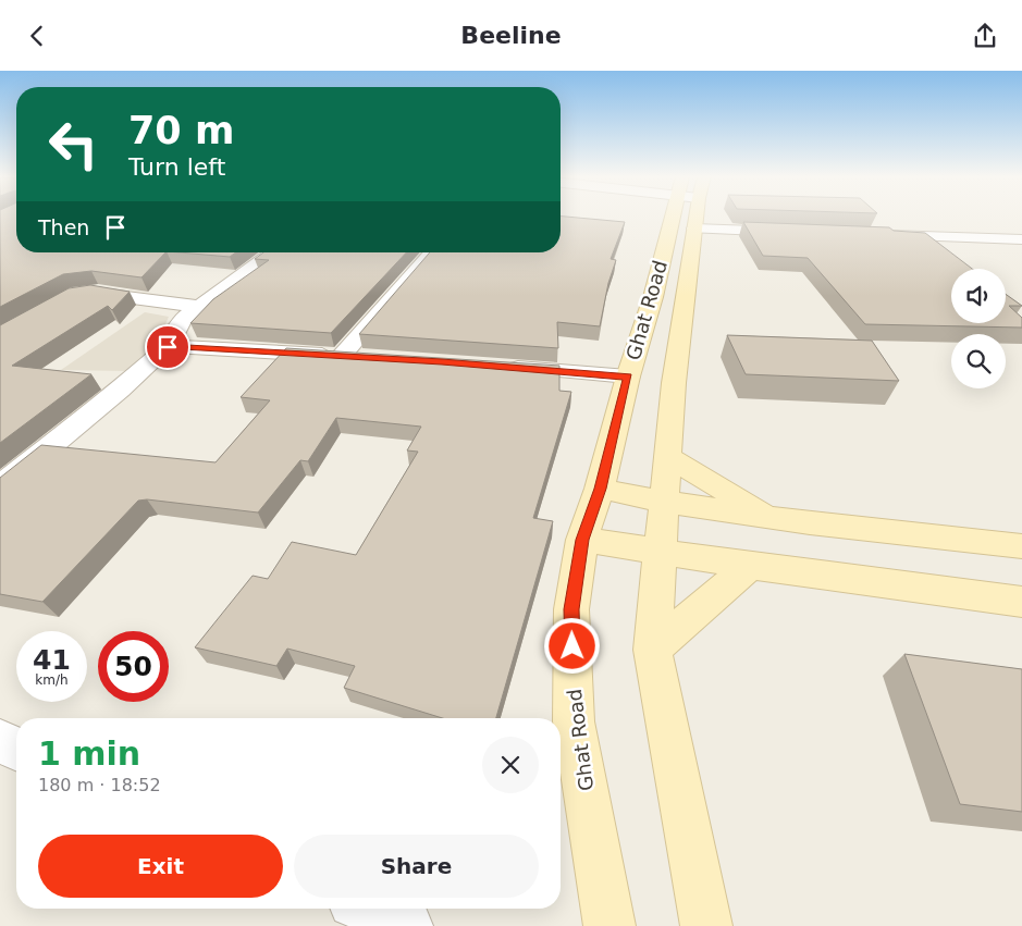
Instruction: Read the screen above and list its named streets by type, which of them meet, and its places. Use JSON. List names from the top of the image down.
{
  "streets": {
    "main road": ["Ghat Road"]
  },
  "page": {
    "header": "Beeline",
    "turn": ["70 m", "Turn left"],
    "then": "Then",
    "speed": "41 km/h",
    "limit": "50",
    "heading": ["1 min", "180 m · 18:52"],
    "buttons": ["Exit", "Share"]
  }
}
